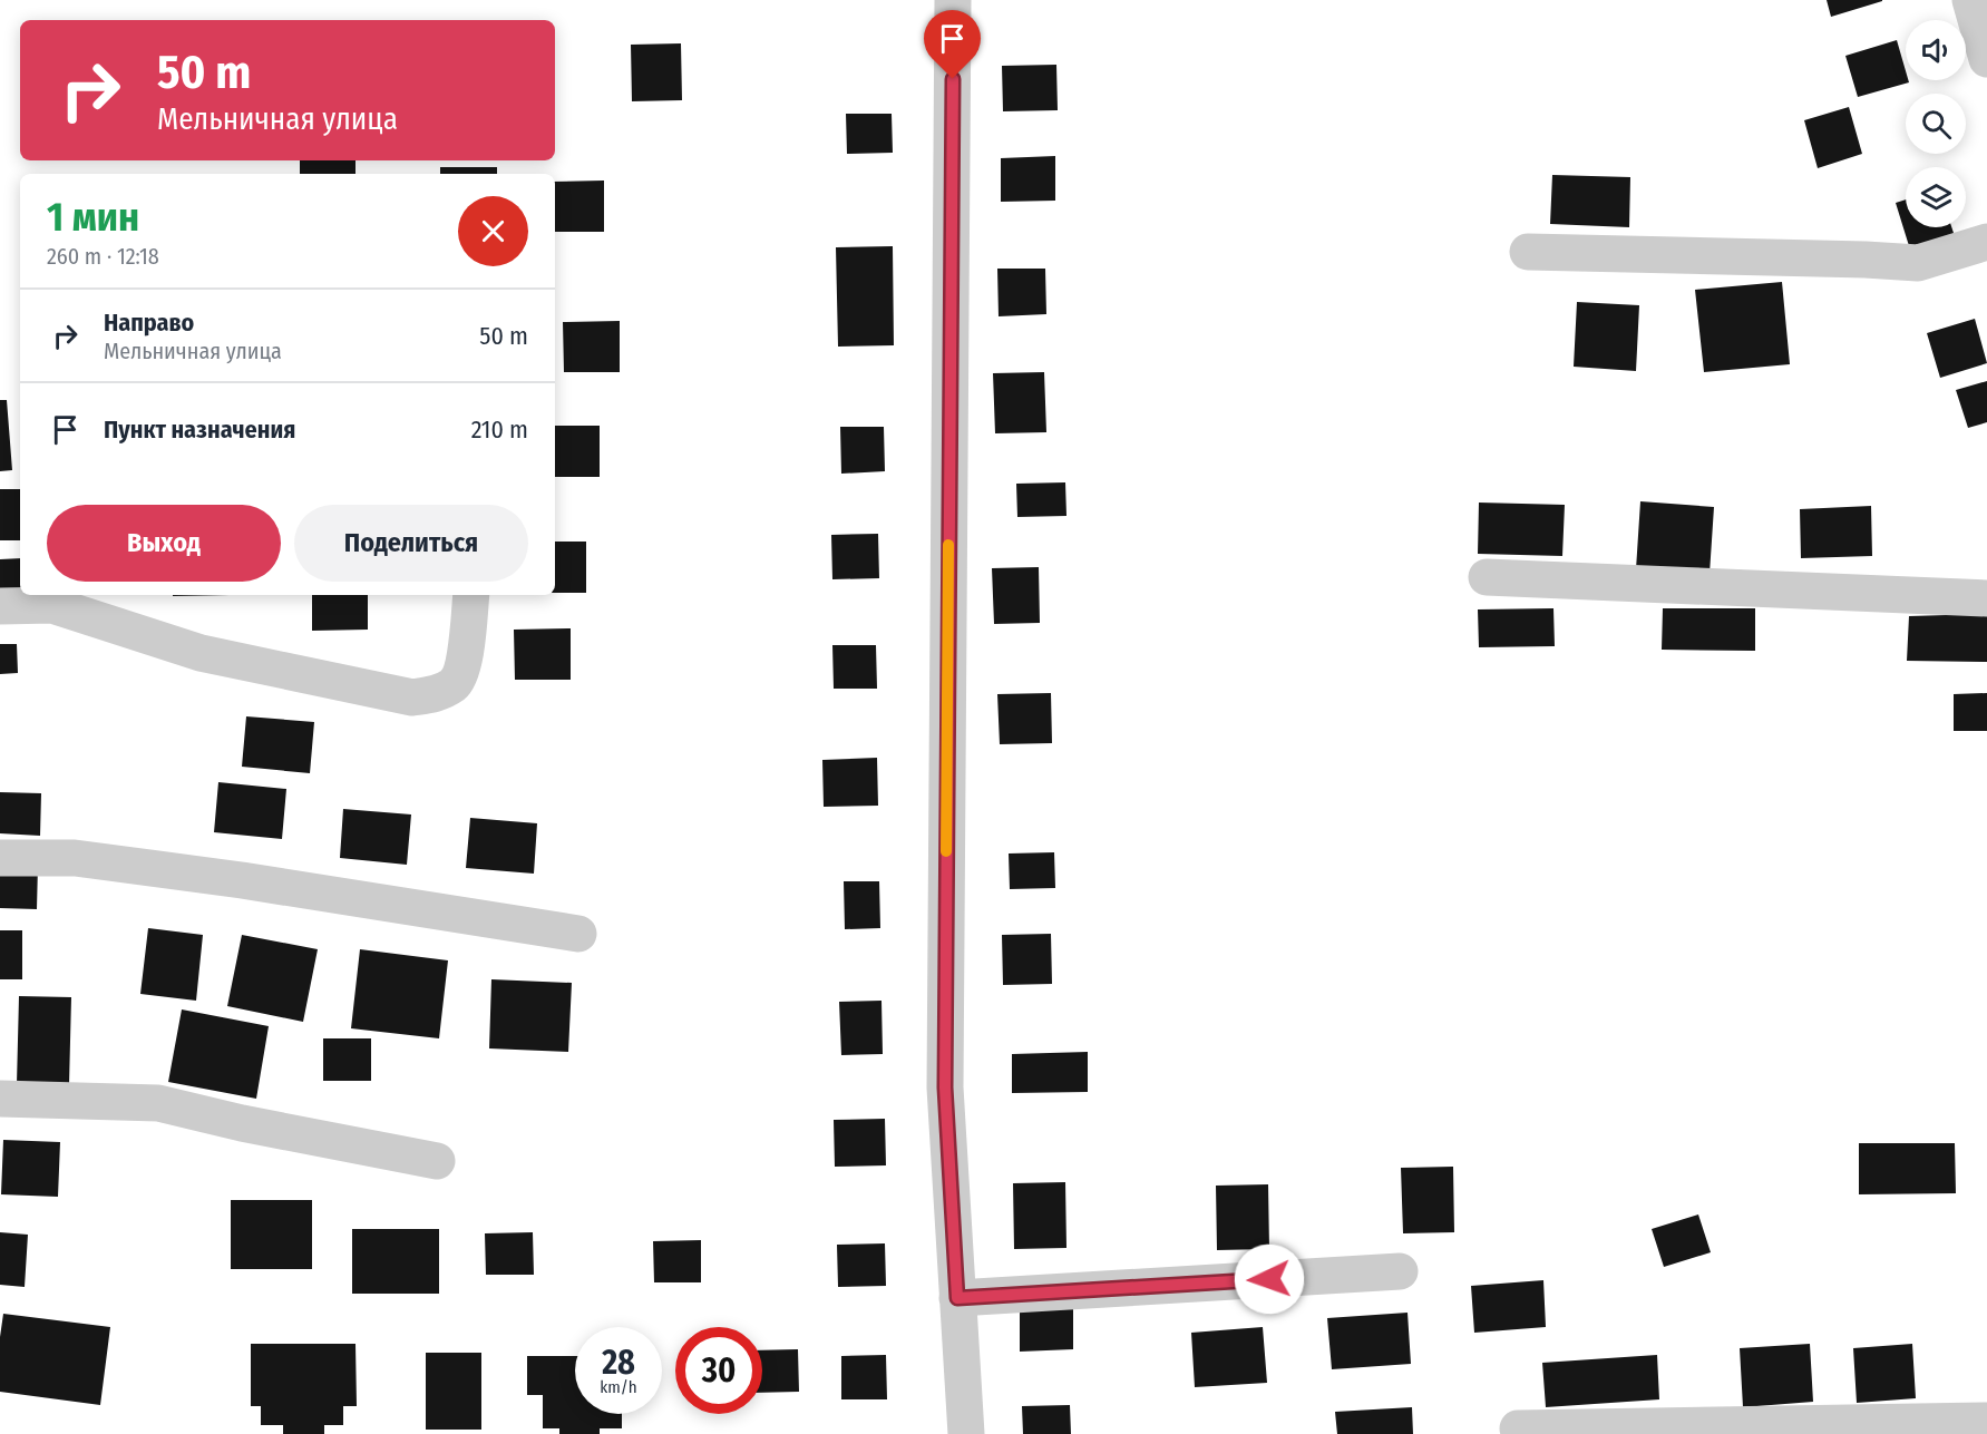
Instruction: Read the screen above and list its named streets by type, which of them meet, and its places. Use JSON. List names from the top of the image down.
{
  "page": {
    "turn": ["50 m", "Мельничная улица"],
    "heading": ["1 мин", "260 m · 12:18"],
    "list": [
      {
        "name": "Направо",
        "note": "Мельничная улица",
        "value": "50 m"
      },
      {
        "name": "Пункт назначения",
        "value": "210 m"
      }
    ],
    "buttons": ["Выход", "Поделиться"],
    "speed": "28 km/h",
    "limit": "30"
  }
}
